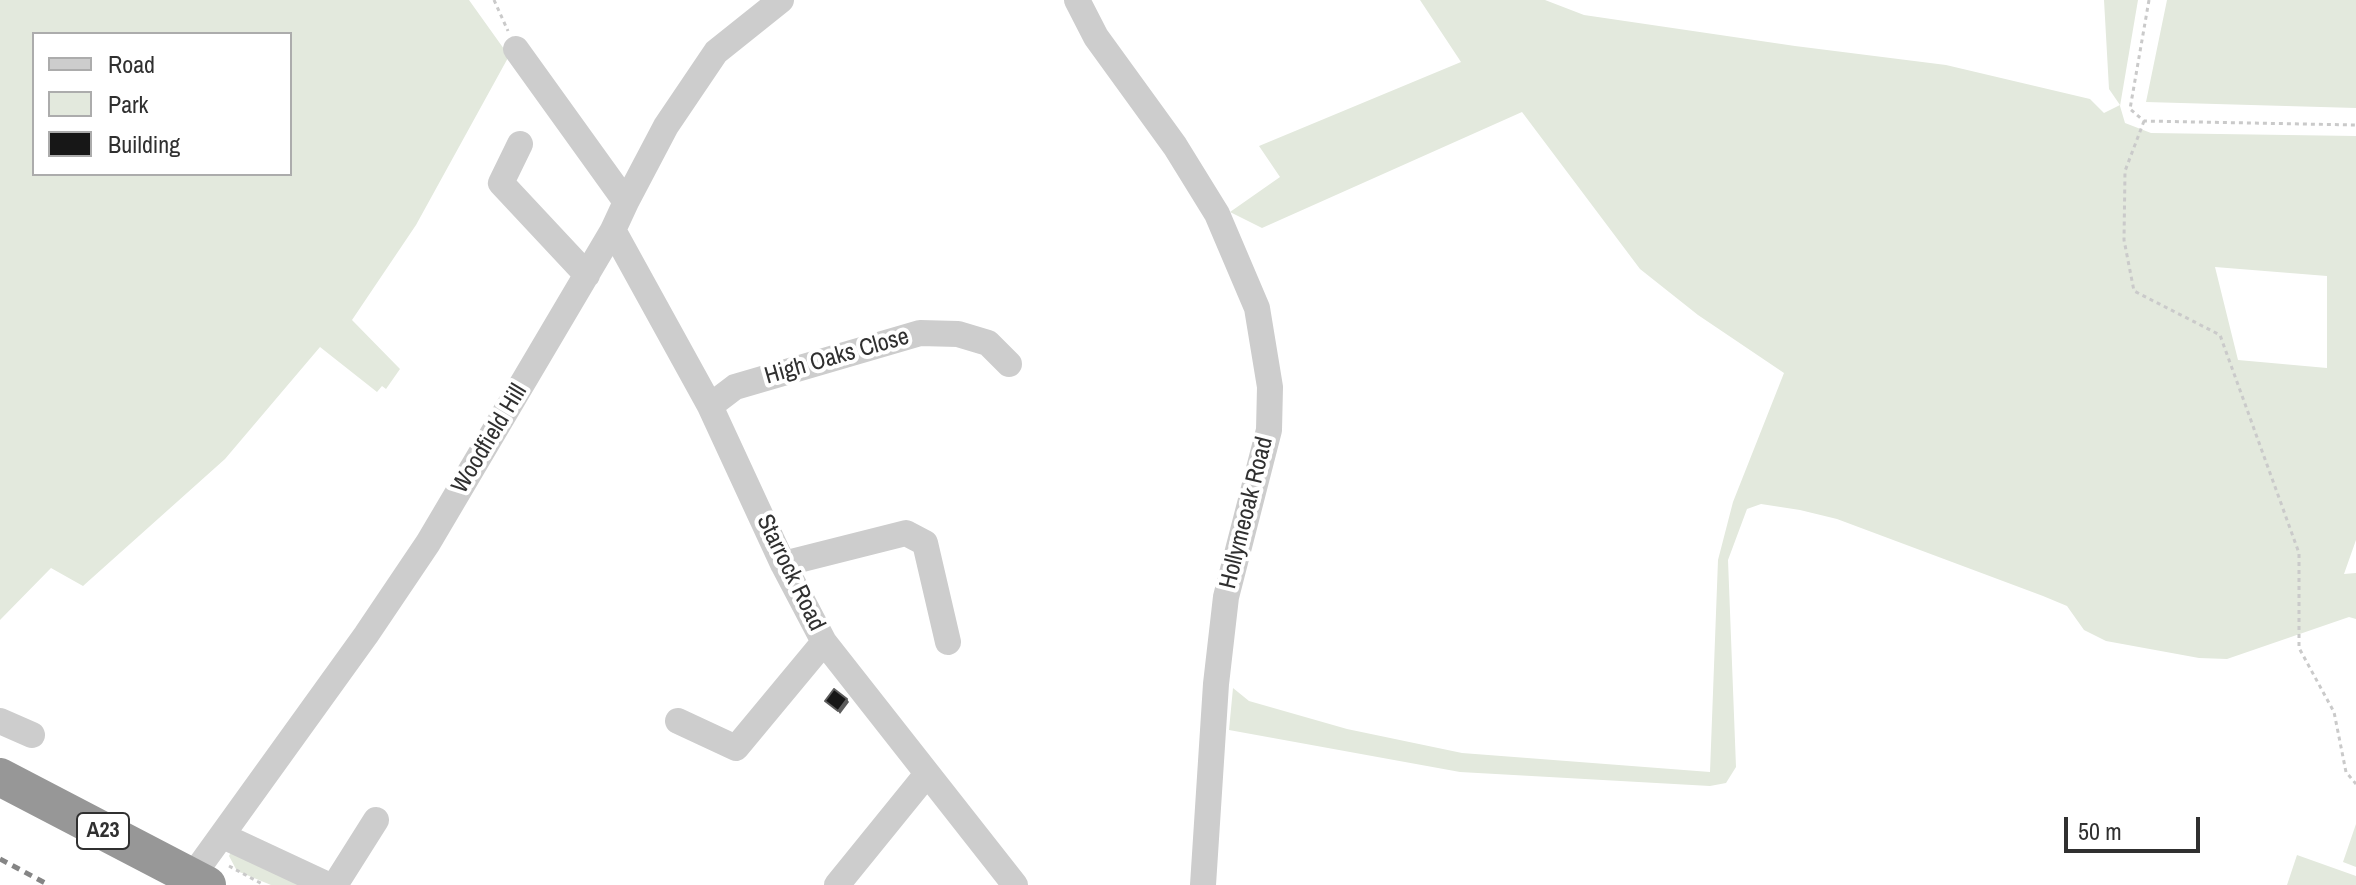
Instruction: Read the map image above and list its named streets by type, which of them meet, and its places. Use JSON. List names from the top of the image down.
{
  "streets": {
    "highway": ["A23"],
    "street": [
      "High Oaks Close",
      "Woodfield Hill",
      "Hollymeoak Road",
      "Starrock Road"
    ]
  },
  "crossings": [
    ["High Oaks Close", "Starrock Road"],
    ["Woodfield Hill", "Starrock Road"],
    ["Woodfield Hill", "A23"]
  ],
  "legend": ["Road", "Park", "Building"],
  "scale_bar": "50 m"
}
